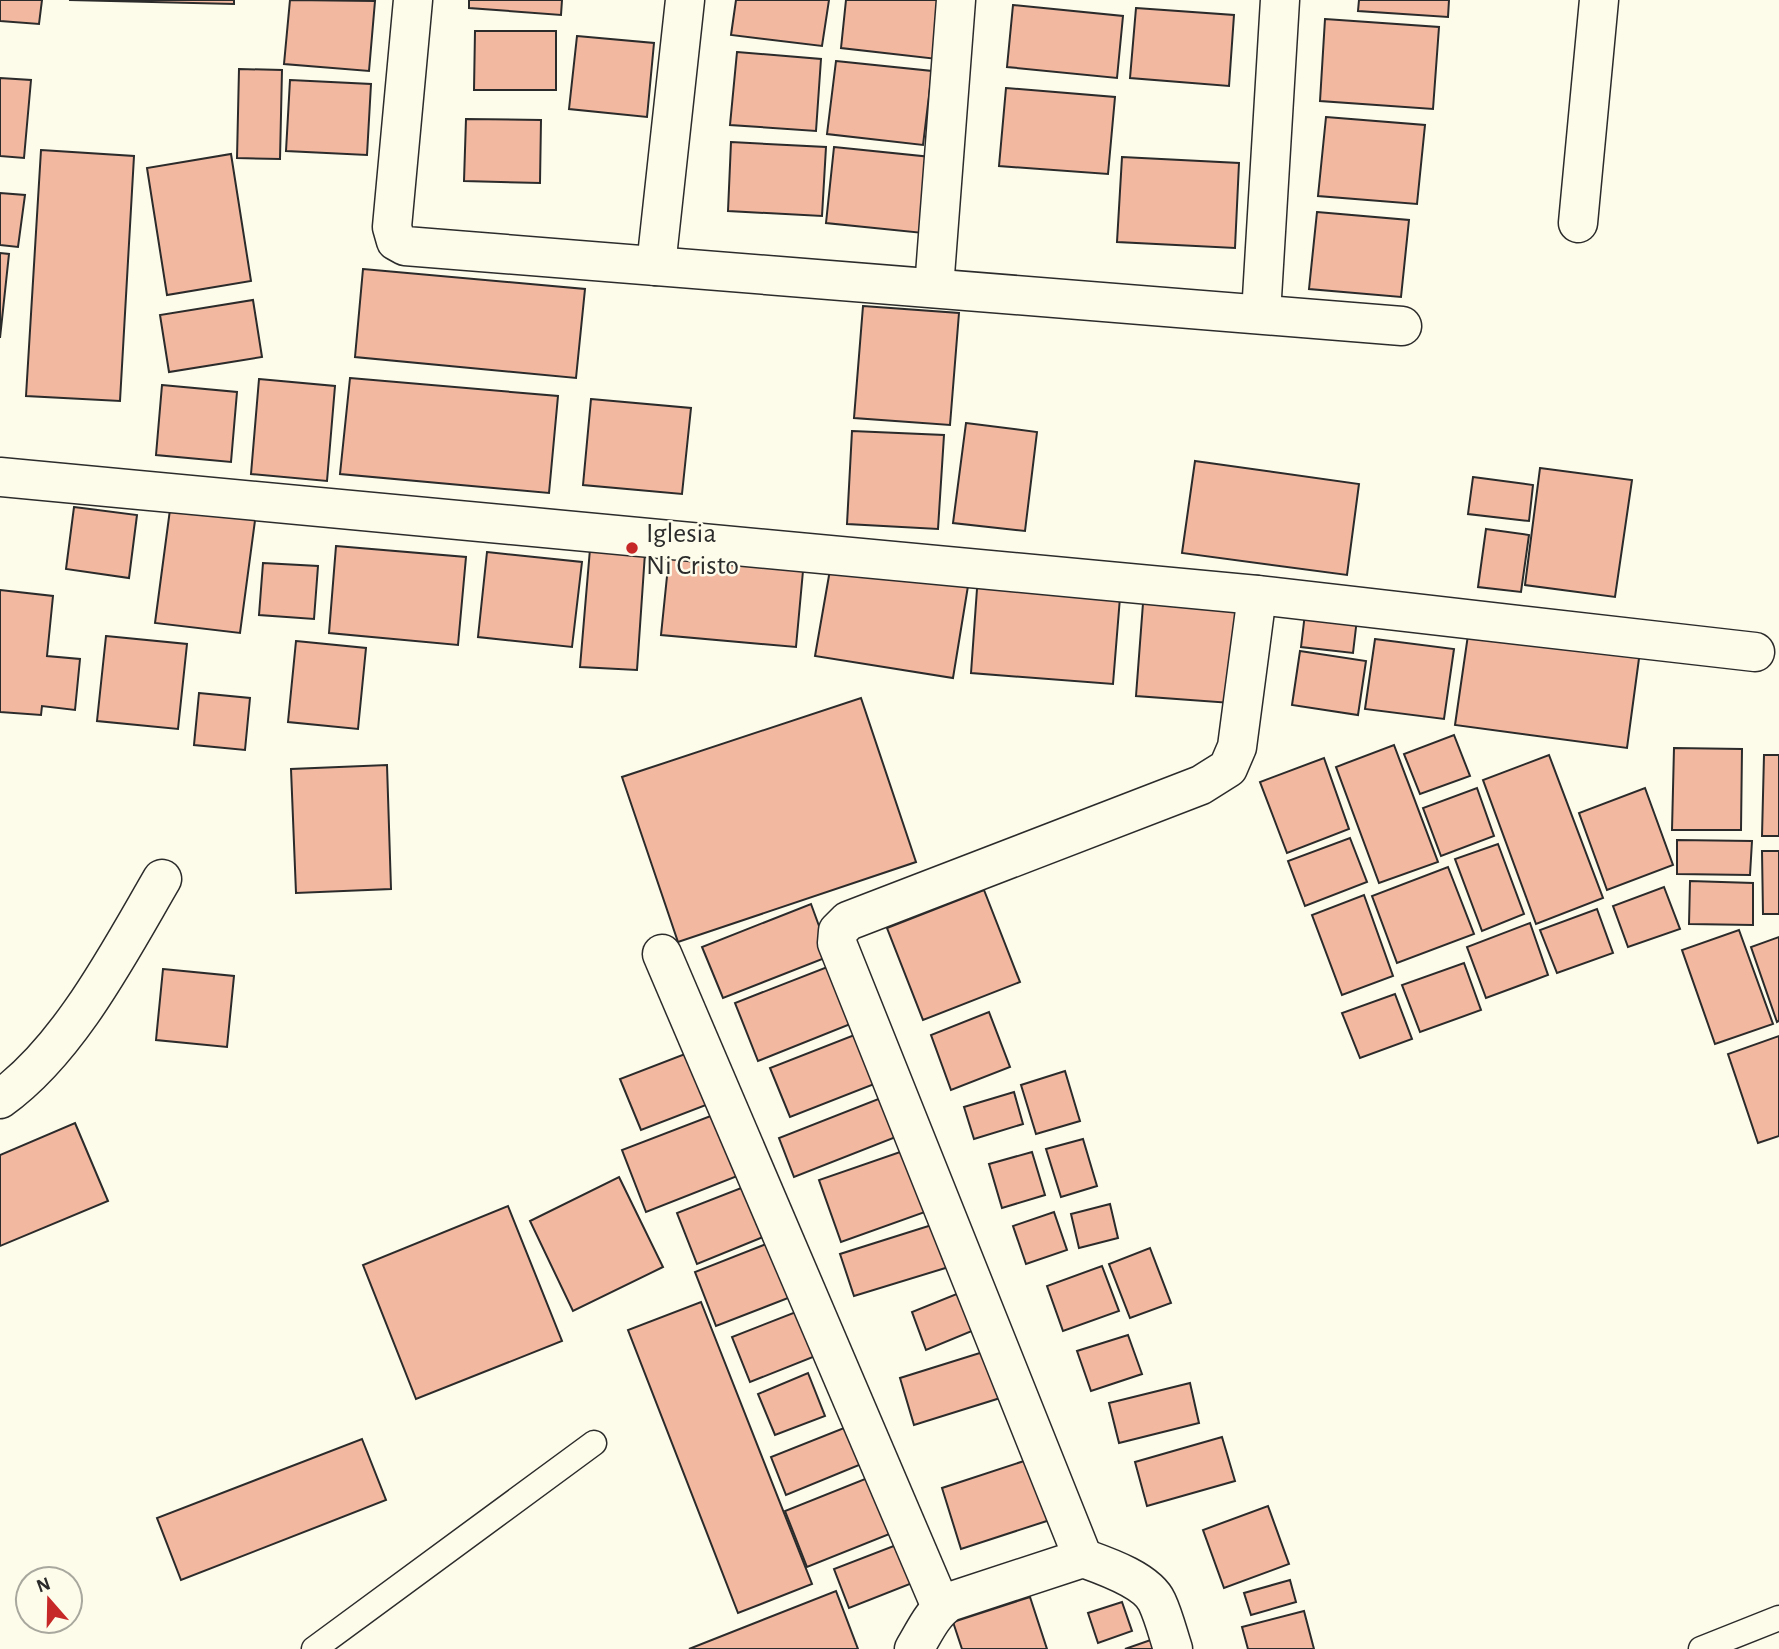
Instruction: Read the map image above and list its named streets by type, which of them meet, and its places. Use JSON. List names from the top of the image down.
{
  "places": ["Iglesia Ni Cristo"],
  "north": "top"
}
